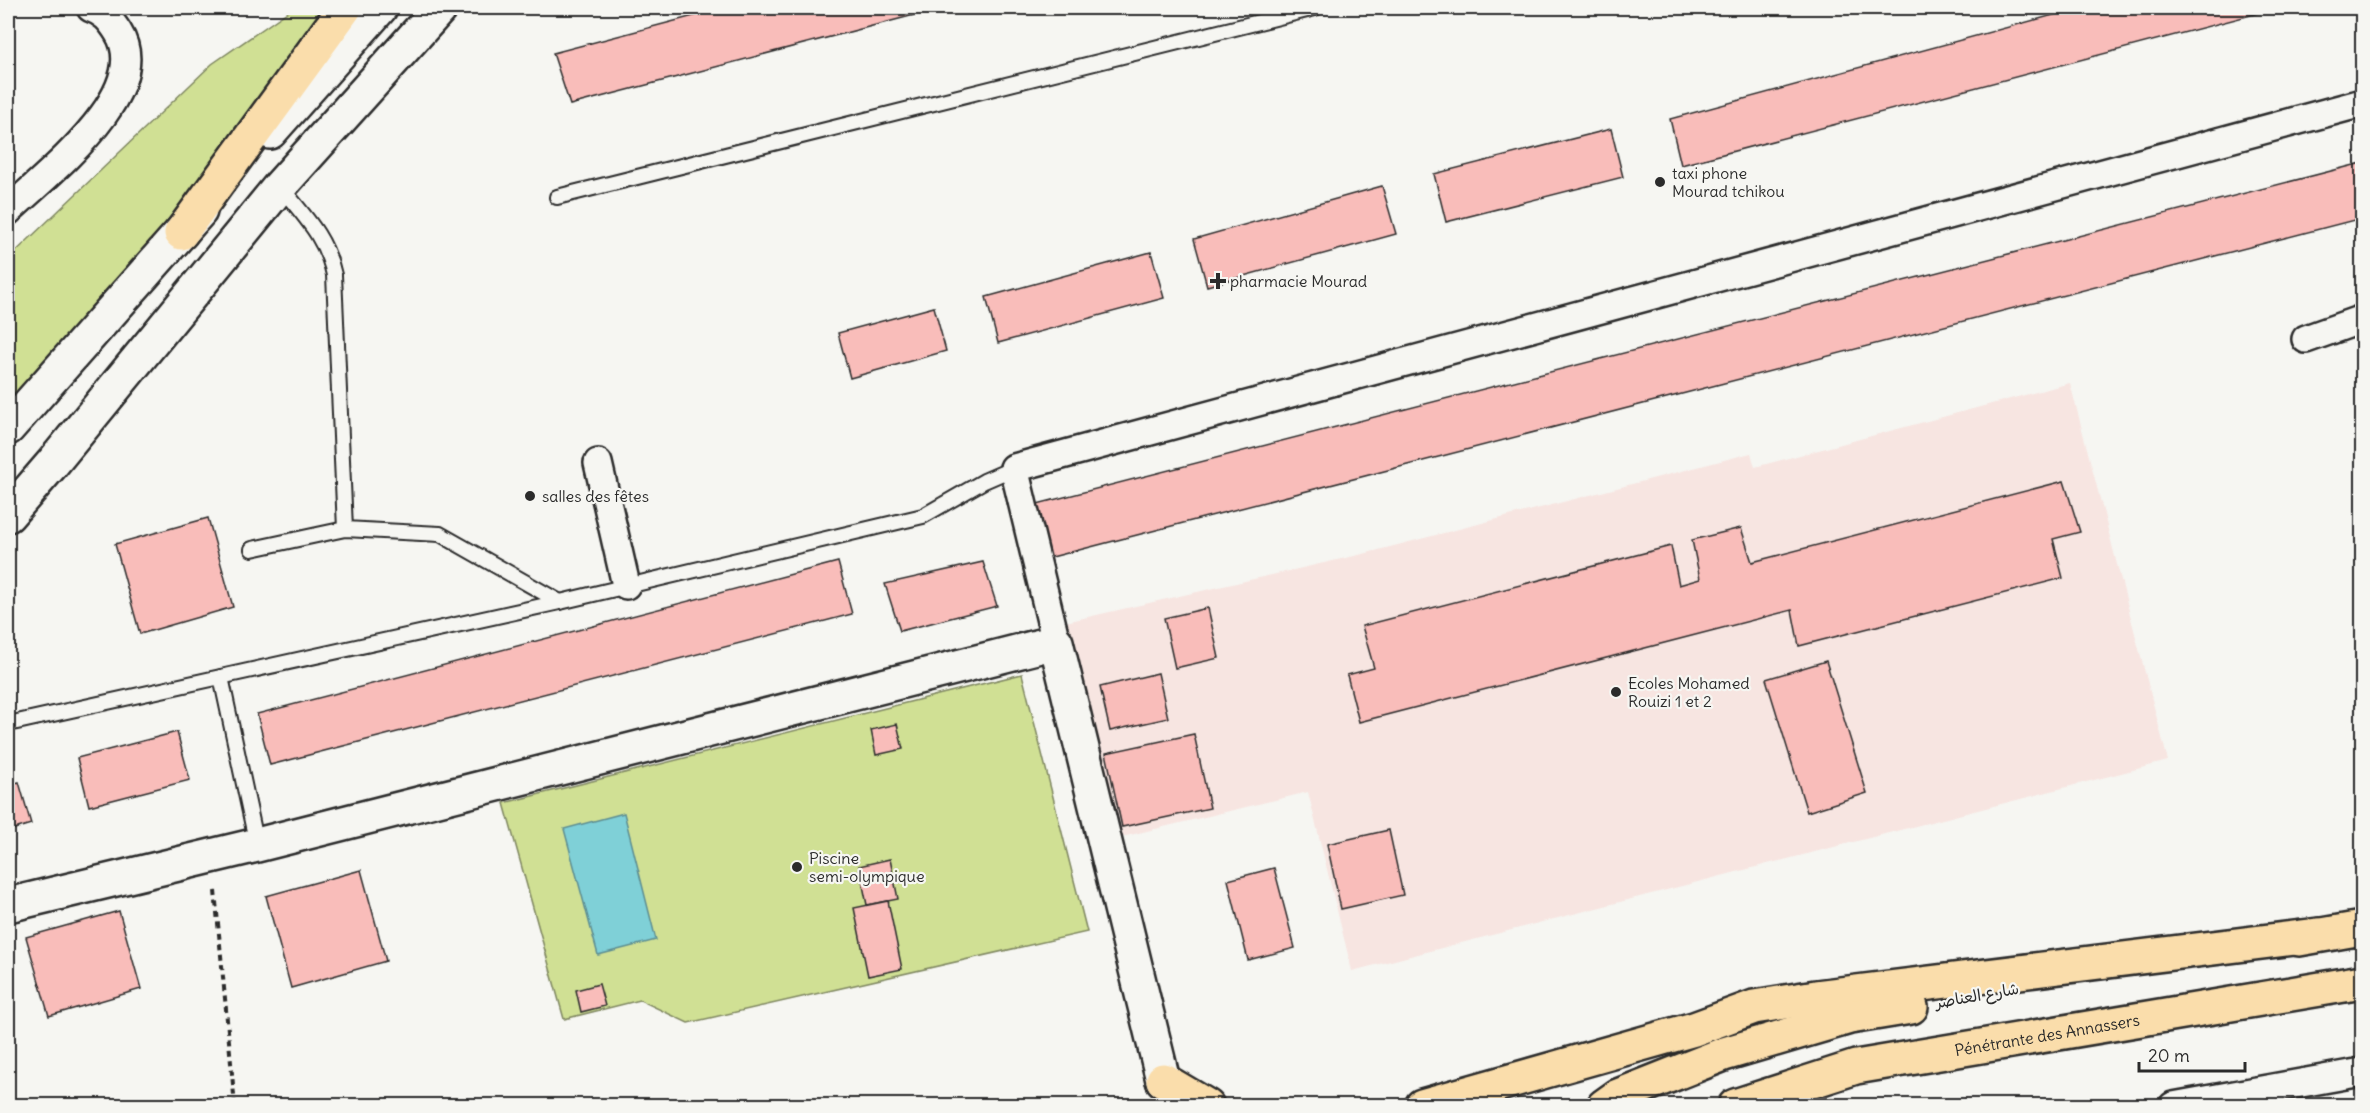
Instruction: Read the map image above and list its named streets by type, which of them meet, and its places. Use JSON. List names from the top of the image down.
{
  "streets": {
    "highway": ["شارع العناصر", "Pénétrante des Annassers"]
  },
  "places": {
    "other": [
      "taxi phone Mourad tchikou",
      "salles des fêtes",
      "Ecoles Mohamed Rouizi 1 et 2",
      "Piscine semi-olympique"
    ],
    "health": ["pharmacie Mourad"]
  },
  "scale_bar": "20 m"
}
